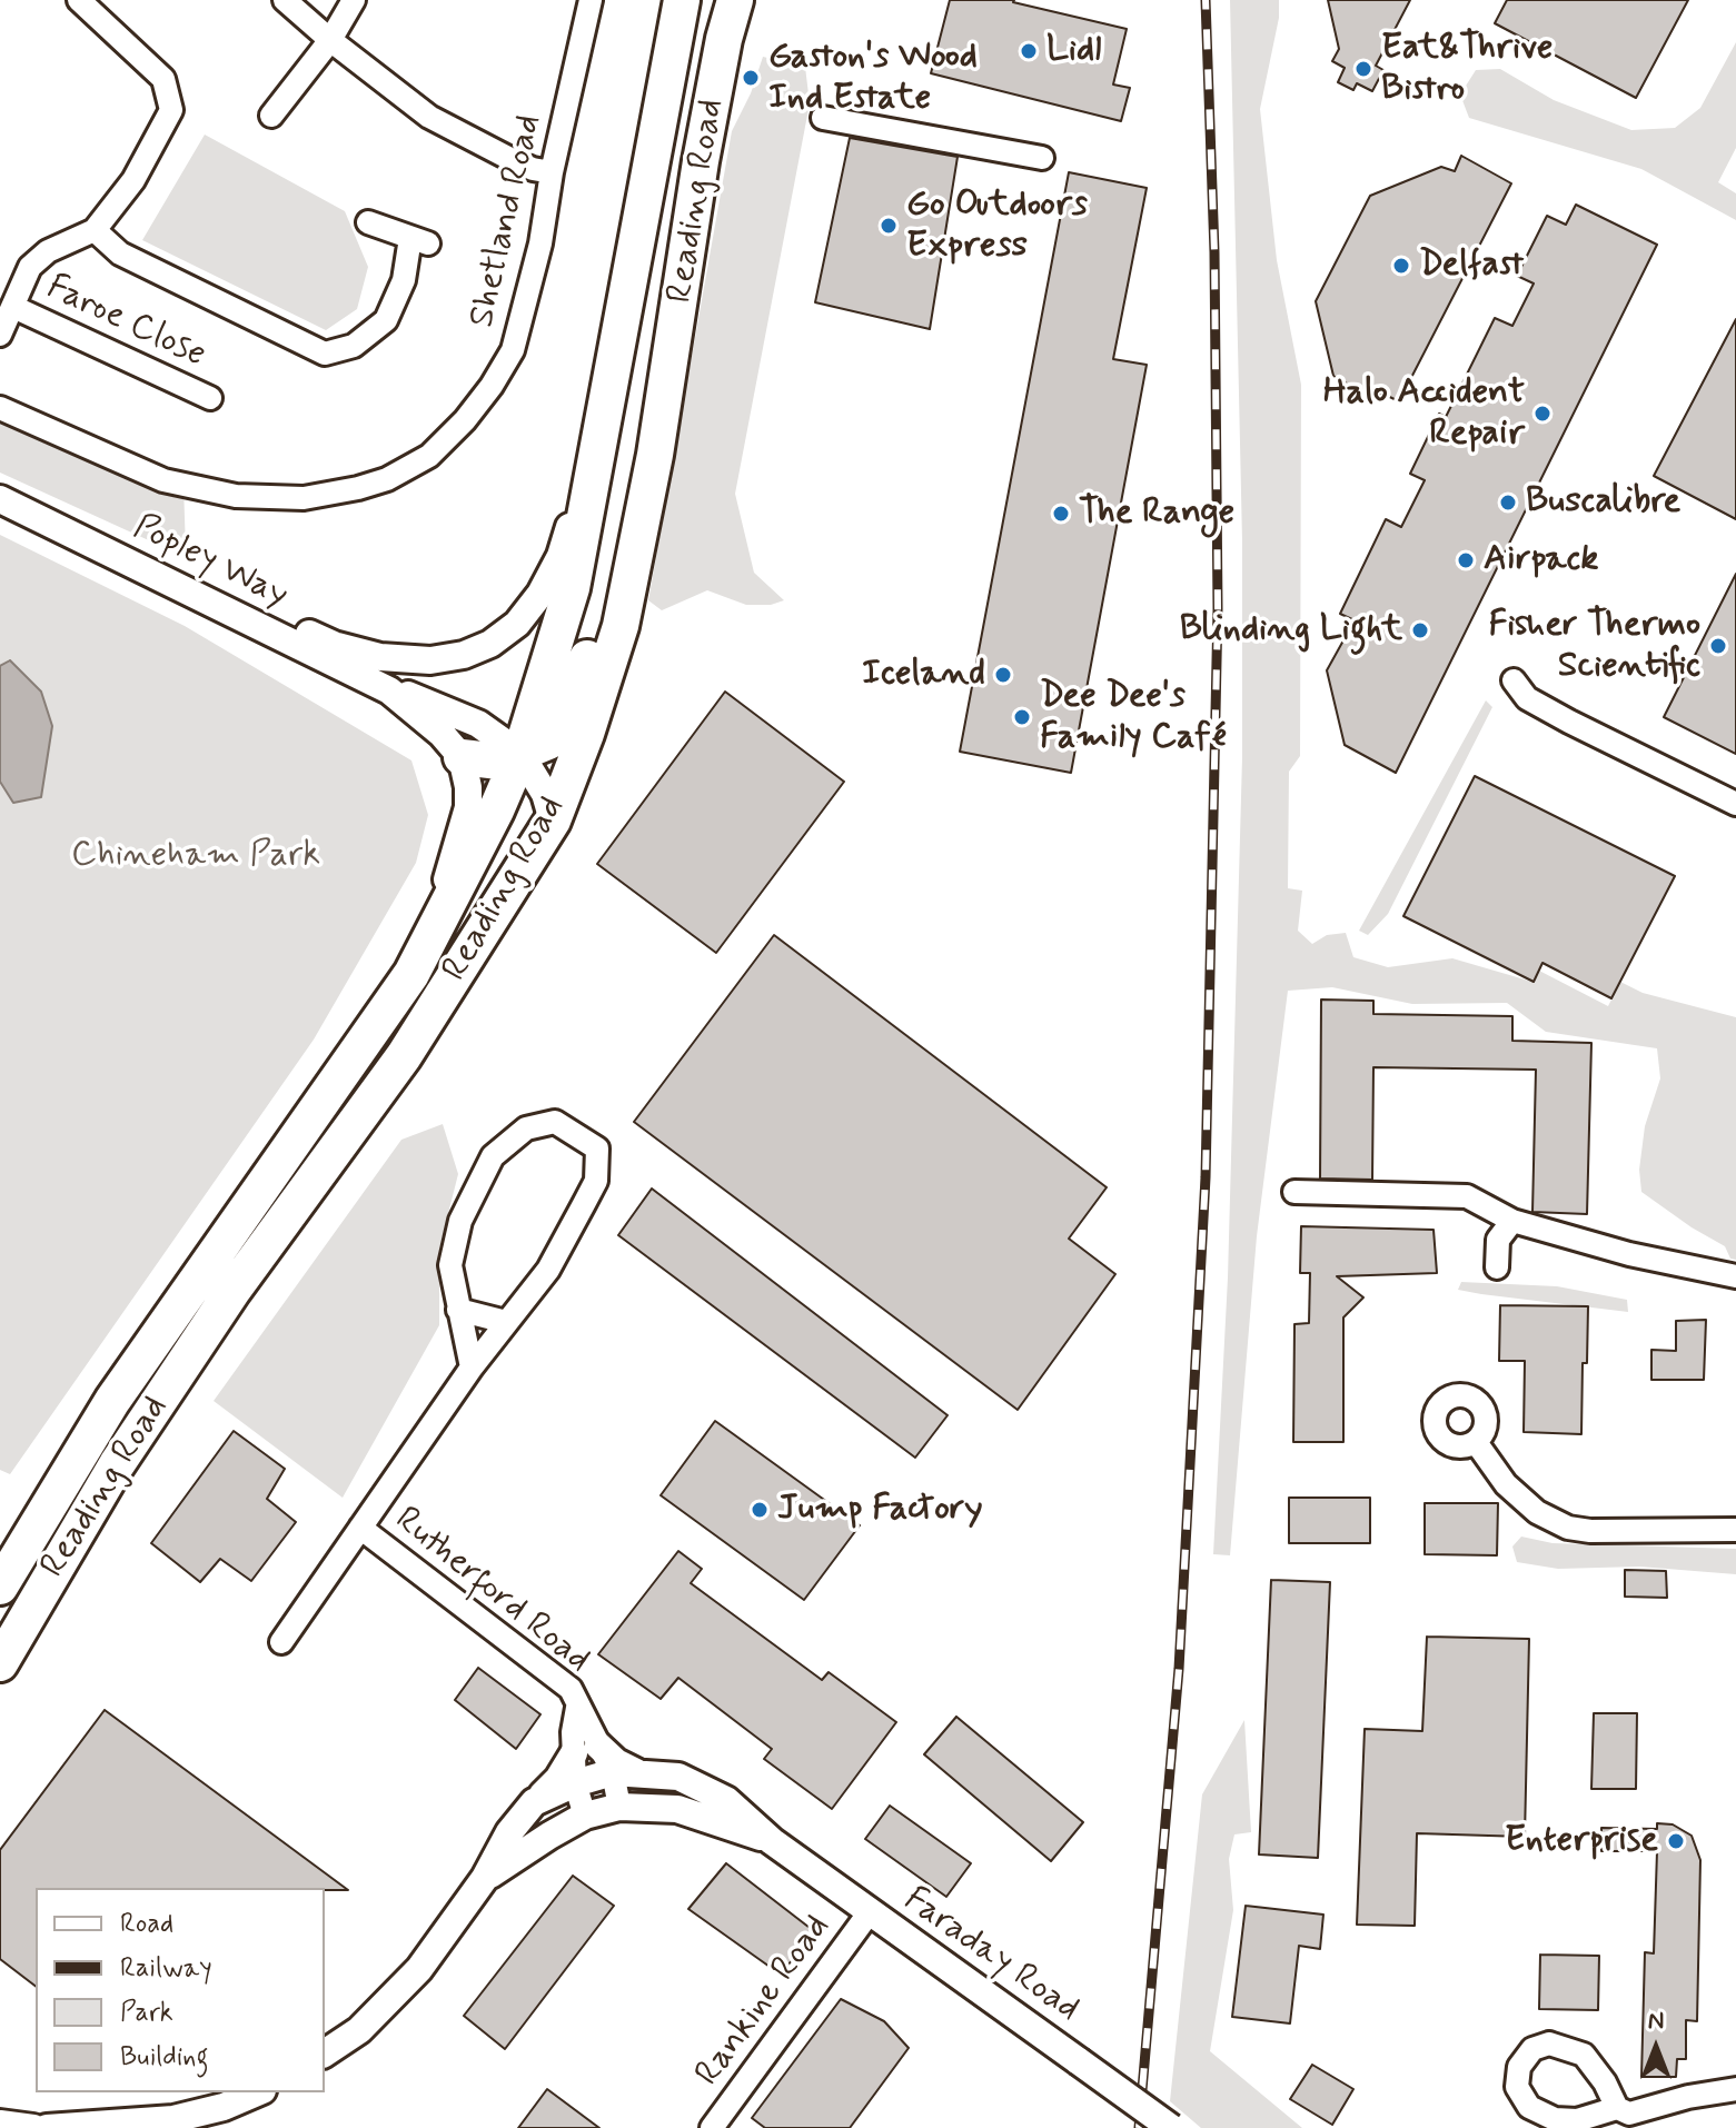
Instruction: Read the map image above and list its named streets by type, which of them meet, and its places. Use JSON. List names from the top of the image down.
{
  "streets": {
    "highway": ["Reading Road"],
    "street": [
      "Shetland Road",
      "Faroe Close",
      "Popley Way",
      "Rutherford Road",
      "Faraday Road",
      "Rankine Road"
    ]
  },
  "crossings": [
    ["Reading Road", "Popley Way"],
    ["Rutherford Road", "Faraday Road"],
    ["Faraday Road", "Rankine Road"]
  ],
  "parks": ["Chineham Park"],
  "places": [
    "Lidl",
    "Eat&Thrive Bistro",
    "Gaston's Wood Ind Estate",
    "Go Outdoors Express",
    "Delfast",
    "Halo Accident Repair",
    "Buscalibre",
    "The Range",
    "Airpack",
    "Blinding Light",
    "Fisher Thermo Scientific",
    "Iceland",
    "Dee Dee's Family Café",
    "Jump Factory",
    "Enterprise"
  ],
  "legend": [
    "Road",
    "Railway",
    "Park",
    "Building"
  ],
  "north": "top"
}
